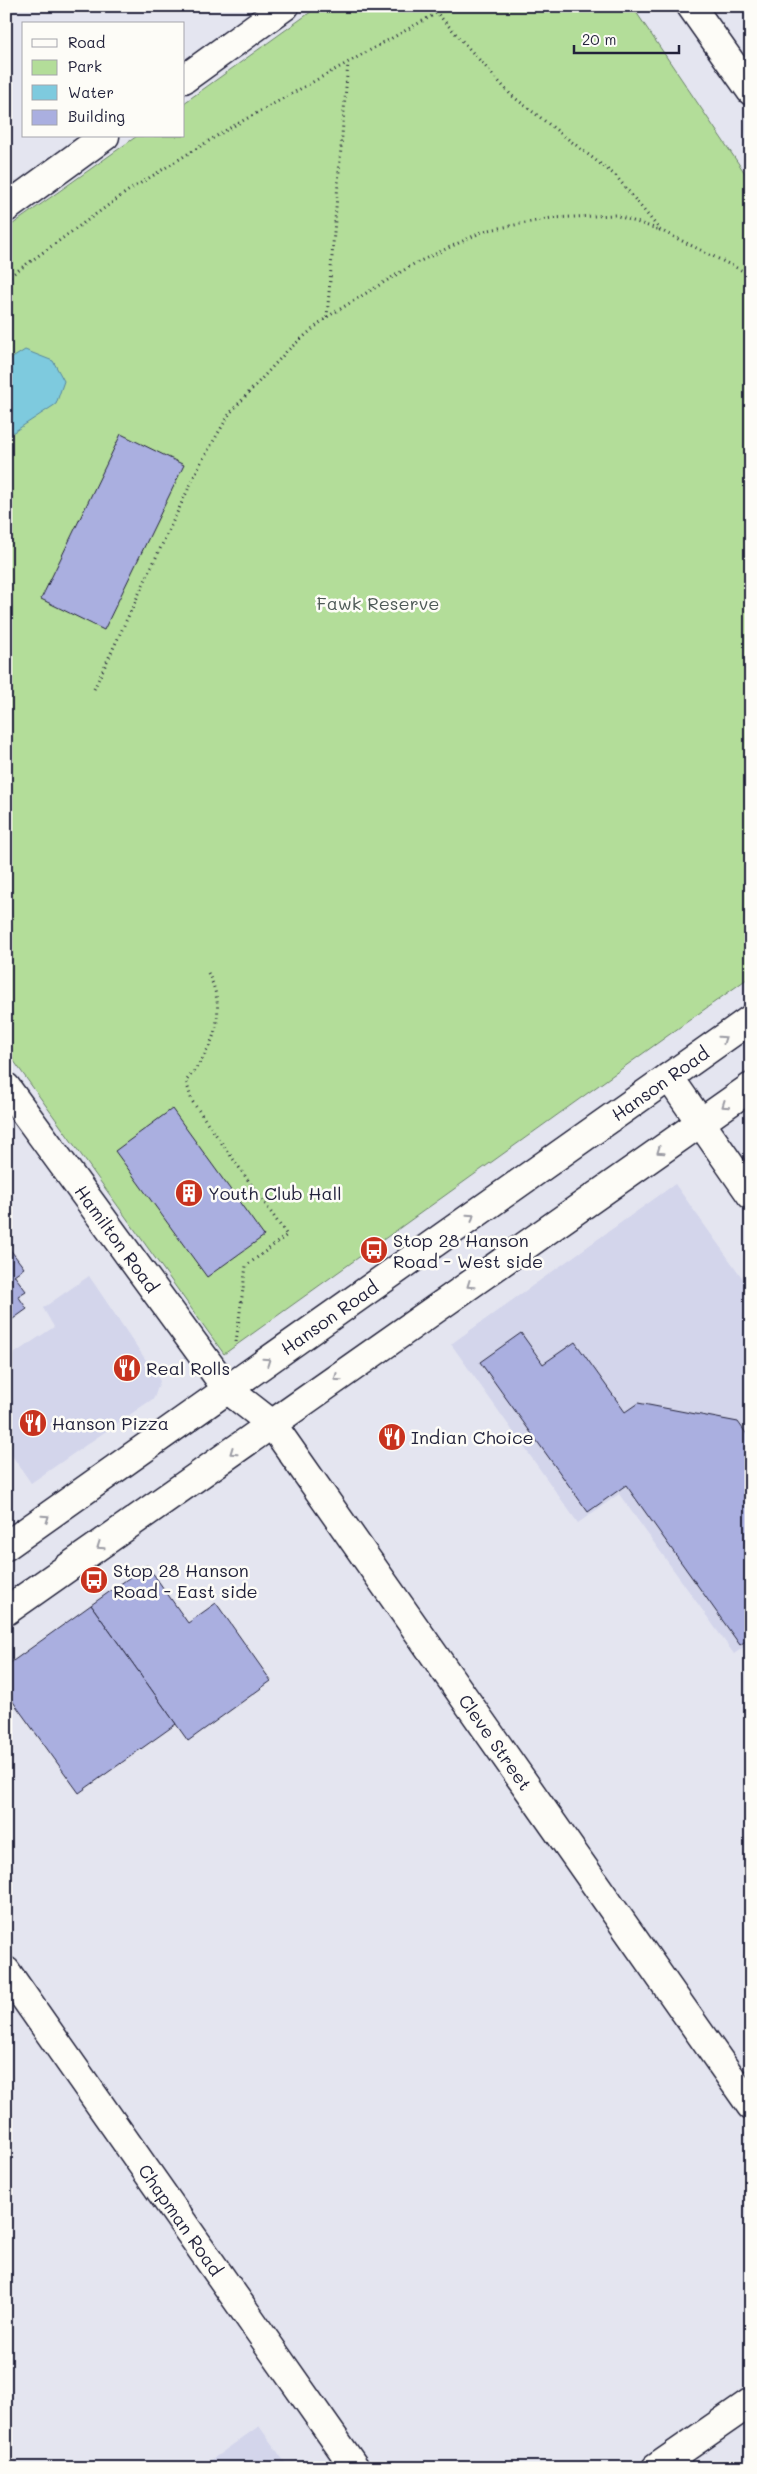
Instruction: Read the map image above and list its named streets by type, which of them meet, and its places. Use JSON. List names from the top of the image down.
{
  "streets": {
    "street": [
      "Hanson Road",
      "Hamilton Road",
      "Cleve Street",
      "Chapman Road"
    ]
  },
  "crossings": [
    ["Hanson Road", "Hamilton Road"],
    ["Hanson Road", "Cleve Street"],
    ["Hamilton Road", "Cleve Street"]
  ],
  "parks": ["Fawk Reserve"],
  "places": {
    "building": ["Youth Club Hall"],
    "bus stop": ["Stop 28 Hanson Road - West side", "Stop 28 Hanson Road - East side"],
    "restaurant": ["Real Rolls", "Hanson Pizza", "Indian Choice"]
  },
  "legend": [
    "Road",
    "Park",
    "Water",
    "Building"
  ],
  "scale_bar": "20 m"
}
